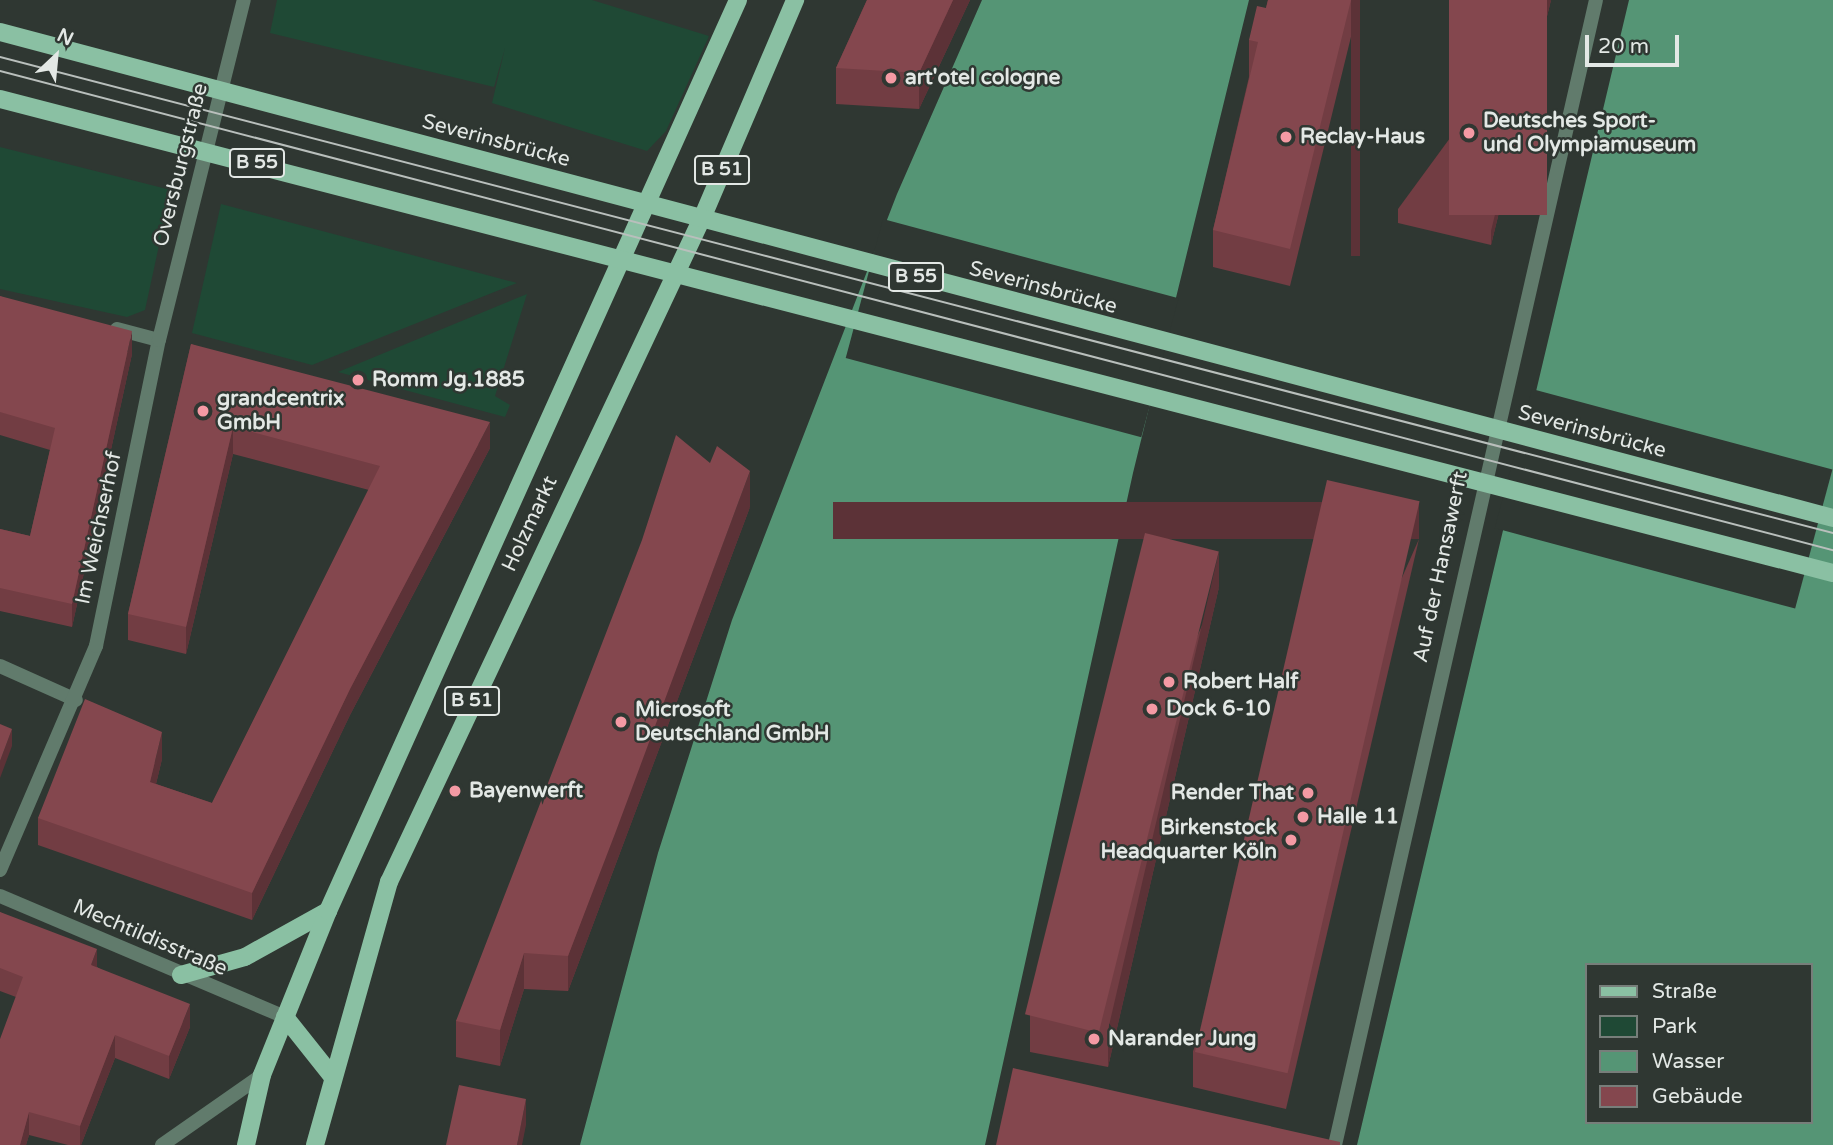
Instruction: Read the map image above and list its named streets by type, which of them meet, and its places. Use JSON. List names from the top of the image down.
{
  "streets": {
    "main road": [
      "Severinsbrücke",
      "B 55",
      "B 51",
      "Holzmarkt"
    ],
    "street": [
      "Oversburgstraße",
      "Im Weichserhof",
      "Auf der Hansawerft",
      "Mechtildisstraße"
    ]
  },
  "crossings": [
    ["Oversburgstraße", "Im Weichserhof"],
    ["B 51", "Holzmarkt"],
    ["B 51", "Mechtildisstraße"],
    ["Holzmarkt", "Mechtildisstraße"]
  ],
  "places": [
    "art'otel cologne",
    "Deutsches Sport- und Olympiamuseum",
    "Reclay-Haus",
    "Romm Jg.1885",
    "grandcentrix GmbH",
    "Robert Half",
    "Dock 6-10",
    "Microsoft Deutschland GmbH",
    "Bayenwerft",
    "Render That",
    "Halle 11",
    "Birkenstock Headquarter Köln",
    "Narander Jung"
  ],
  "legend": [
    "Straße",
    "Park",
    "Wasser",
    "Gebäude"
  ],
  "scale_bar": "20 m",
  "north": "top right"
}
